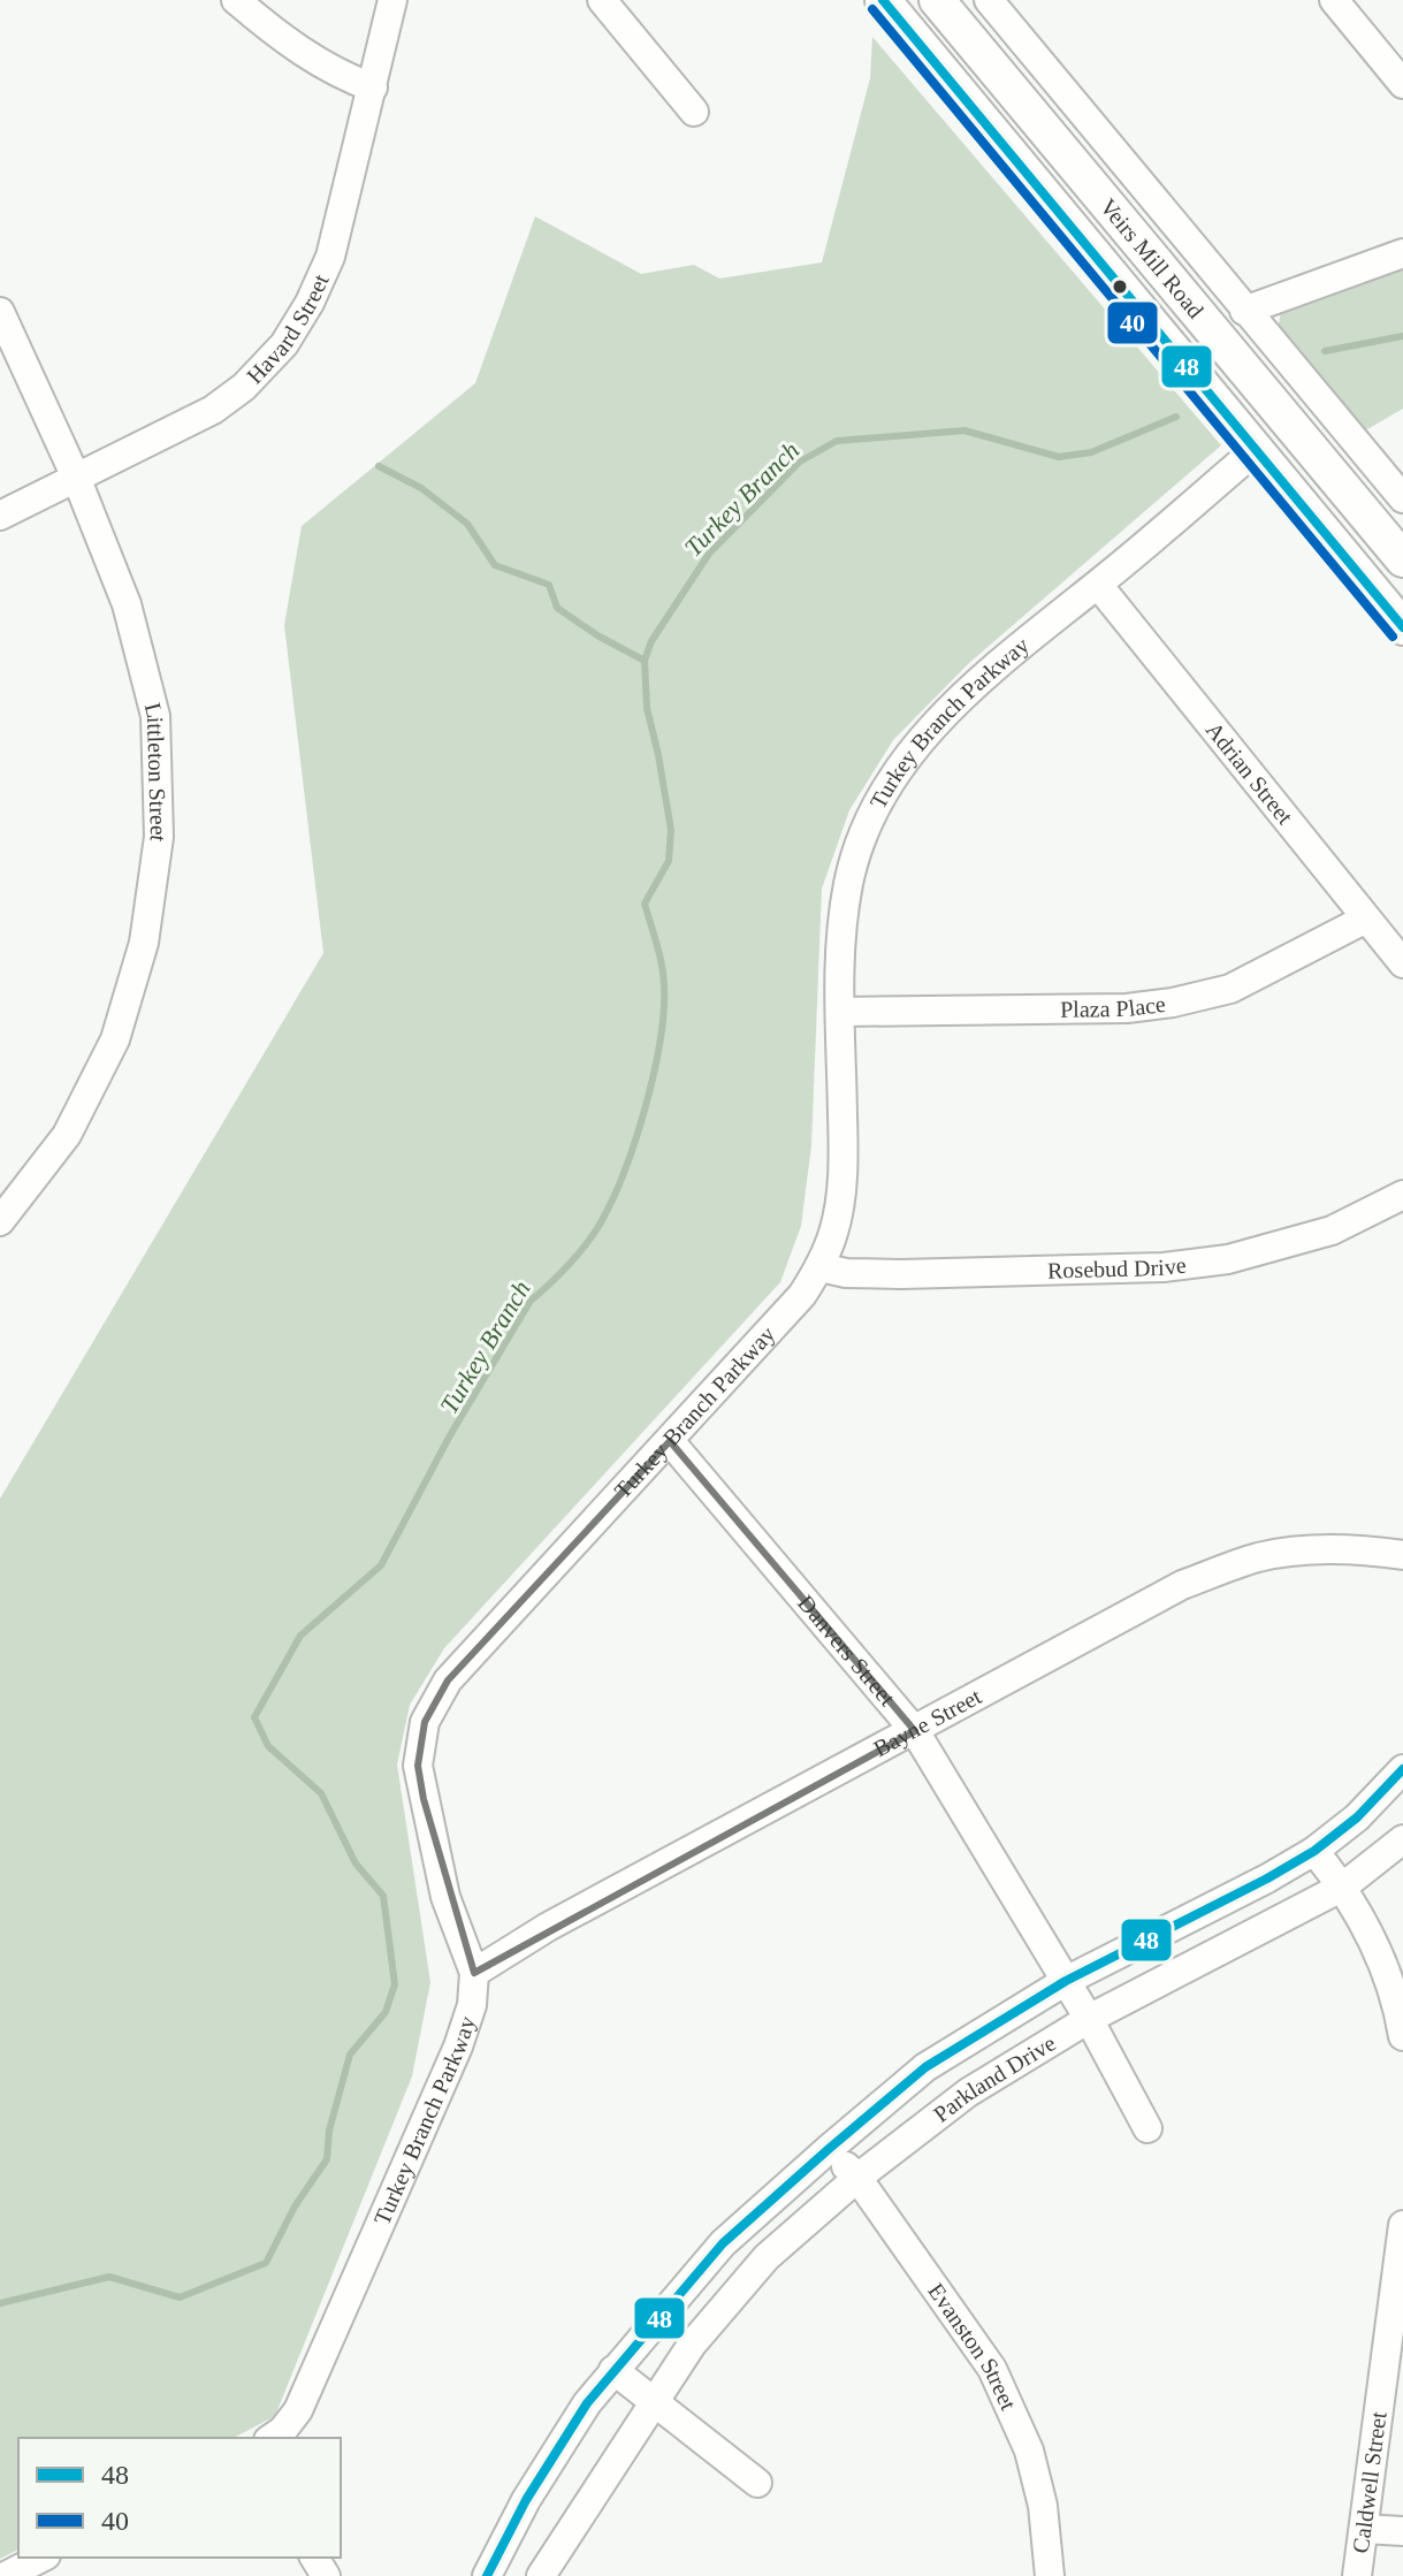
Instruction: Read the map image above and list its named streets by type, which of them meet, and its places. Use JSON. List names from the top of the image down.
{
  "streets": {
    "main road": ["Veirs Mill Road"],
    "street": [
      "Havard Street",
      "Turkey Branch Parkway",
      "Littleton Street",
      "Adrian Street",
      "Plaza Place",
      "Rosebud Drive",
      "Danvers Street",
      "Bayne Street",
      "Parkland Drive",
      "Evanston Street",
      "Caldwell Street"
    ]
  },
  "crossings": [
    ["Veirs Mill Road", "Turkey Branch Parkway"],
    ["Havard Street", "Littleton Street"],
    ["Turkey Branch Parkway", "Adrian Street"],
    ["Turkey Branch Parkway", "Plaza Place"],
    ["Turkey Branch Parkway", "Rosebud Drive"],
    ["Turkey Branch Parkway", "Danvers Street"],
    ["Turkey Branch Parkway", "Bayne Street"],
    ["Adrian Street", "Plaza Place"],
    ["Danvers Street", "Bayne Street"],
    ["Danvers Street", "Parkland Drive"],
    ["Parkland Drive", "Evanston Street"]
  ],
  "water": ["Turkey Branch"],
  "lines": ["transit line 48", "transit line 40"],
  "legend": ["48", "40"]
}
